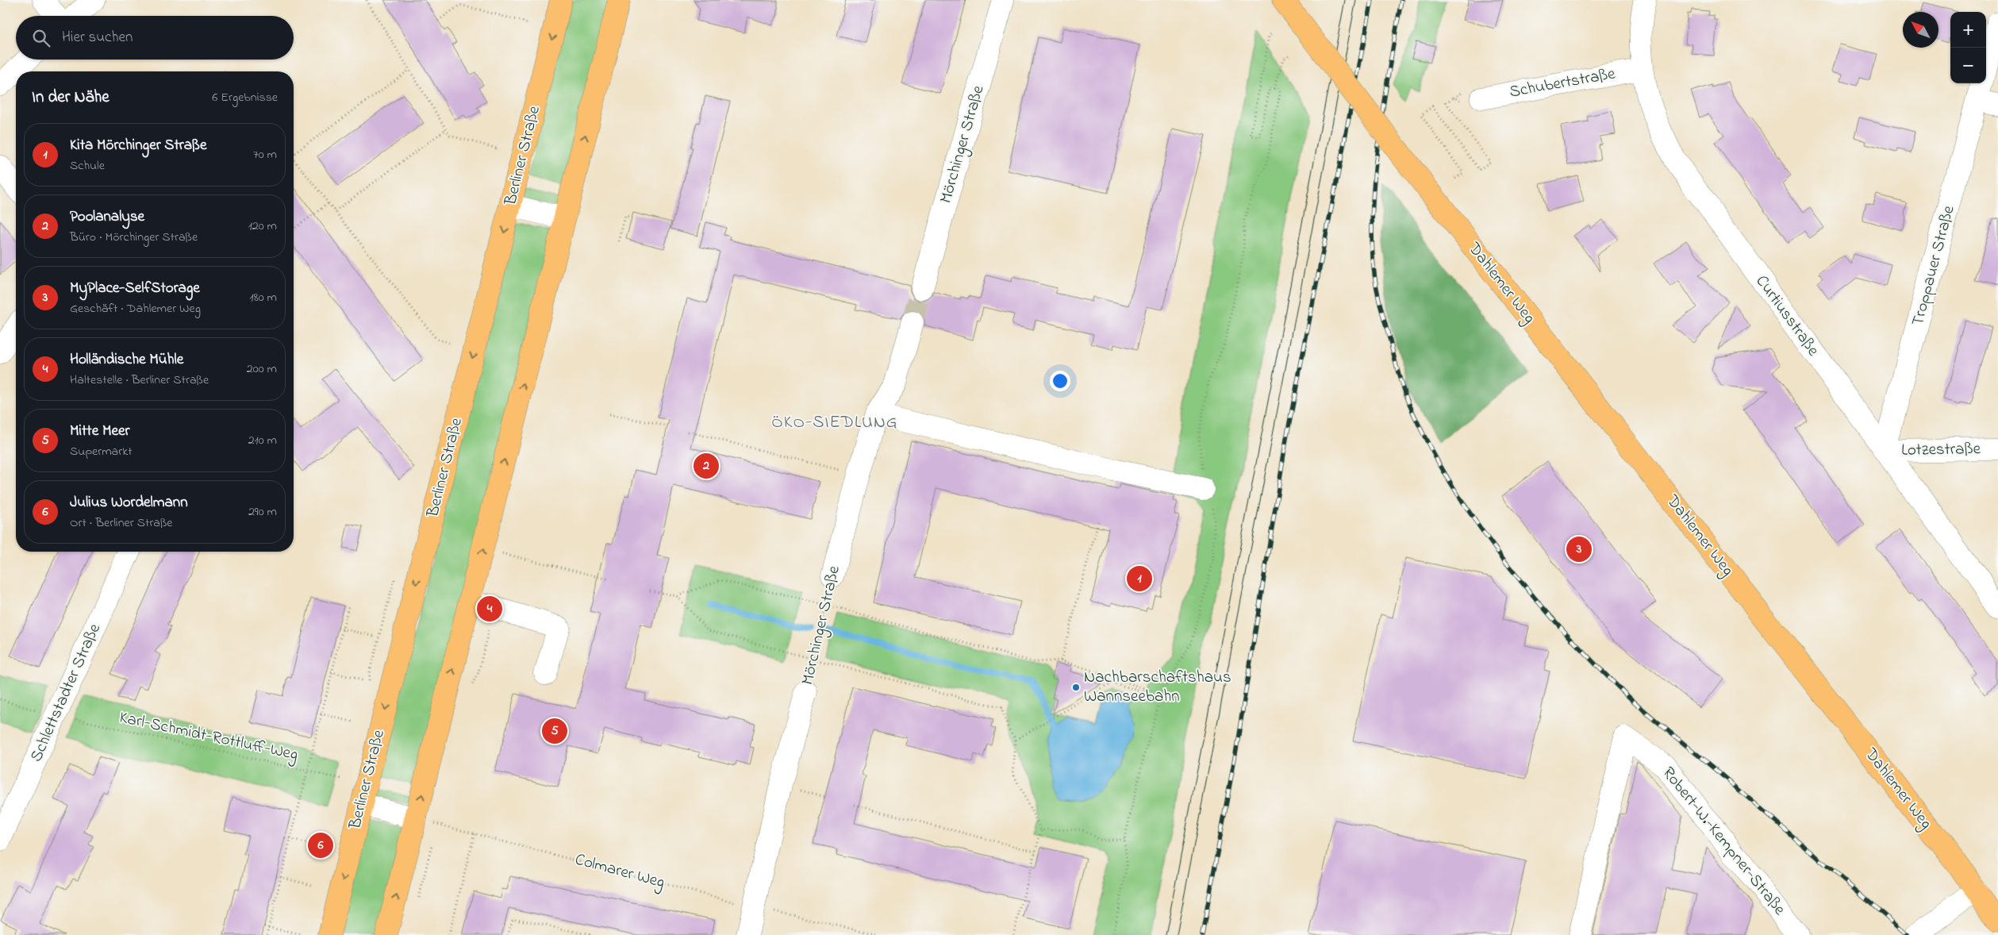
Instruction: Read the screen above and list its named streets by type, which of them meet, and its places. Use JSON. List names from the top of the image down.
{
  "streets": {
    "main road": ["Berliner Straße", "Dahlemer Weg"],
    "street": [
      "Schubertstraße",
      "Mörchinger Straße",
      "Troppauer Straße",
      "Curtiusstraße",
      "Lotzestraße",
      "Schlettstadter Straße",
      "Robert-W.-Kempner-Straße"
    ],
    "path": ["Karl-Schmidt-Rottluff-Weg", "Colmarer Weg"]
  },
  "crossings": [
    ["Schubertstraße", "Curtiusstraße"],
    ["Mörchinger Straße", "Colmarer Weg"],
    ["Troppauer Straße", "Curtiusstraße"],
    ["Troppauer Straße", "Lotzestraße"],
    ["Curtiusstraße", "Lotzestraße"]
  ],
  "districts": ["ÖKO-SIEDLUNG"],
  "places": ["Nachbarschaftshaus Wannseebahn"],
  "north": "top left",
  "page": {
    "map_buttons": ["+", "−"],
    "search": "Hier suchen",
    "heading": ["In der Nähe", "6 Ergebnisse"],
    "list": [
      {
        "mark": "1",
        "name": "Kita Mörchinger Straße",
        "note": "Schule",
        "value": "70 m"
      },
      {
        "mark": "2",
        "name": "Poolanalyse",
        "note": "Büro · Mörchinger Straße",
        "value": "120 m"
      },
      {
        "mark": "3",
        "name": "MyPlace-SelfStorage",
        "note": "Geschäft · Dahlemer Weg",
        "value": "180 m"
      },
      {
        "mark": "4",
        "name": "Holländische Mühle",
        "note": "Haltestelle · Berliner Straße",
        "value": "200 m"
      },
      {
        "mark": "5",
        "name": "Mitte Meer",
        "note": "Supermarkt",
        "value": "210 m"
      },
      {
        "mark": "6",
        "name": "Julius Wordelmann",
        "note": "Ort · Berliner Straße",
        "value": "290 m"
      }
    ],
    "pins": [
      "2",
      "3",
      "1",
      "4",
      "5",
      "6"
    ]
  }
}
